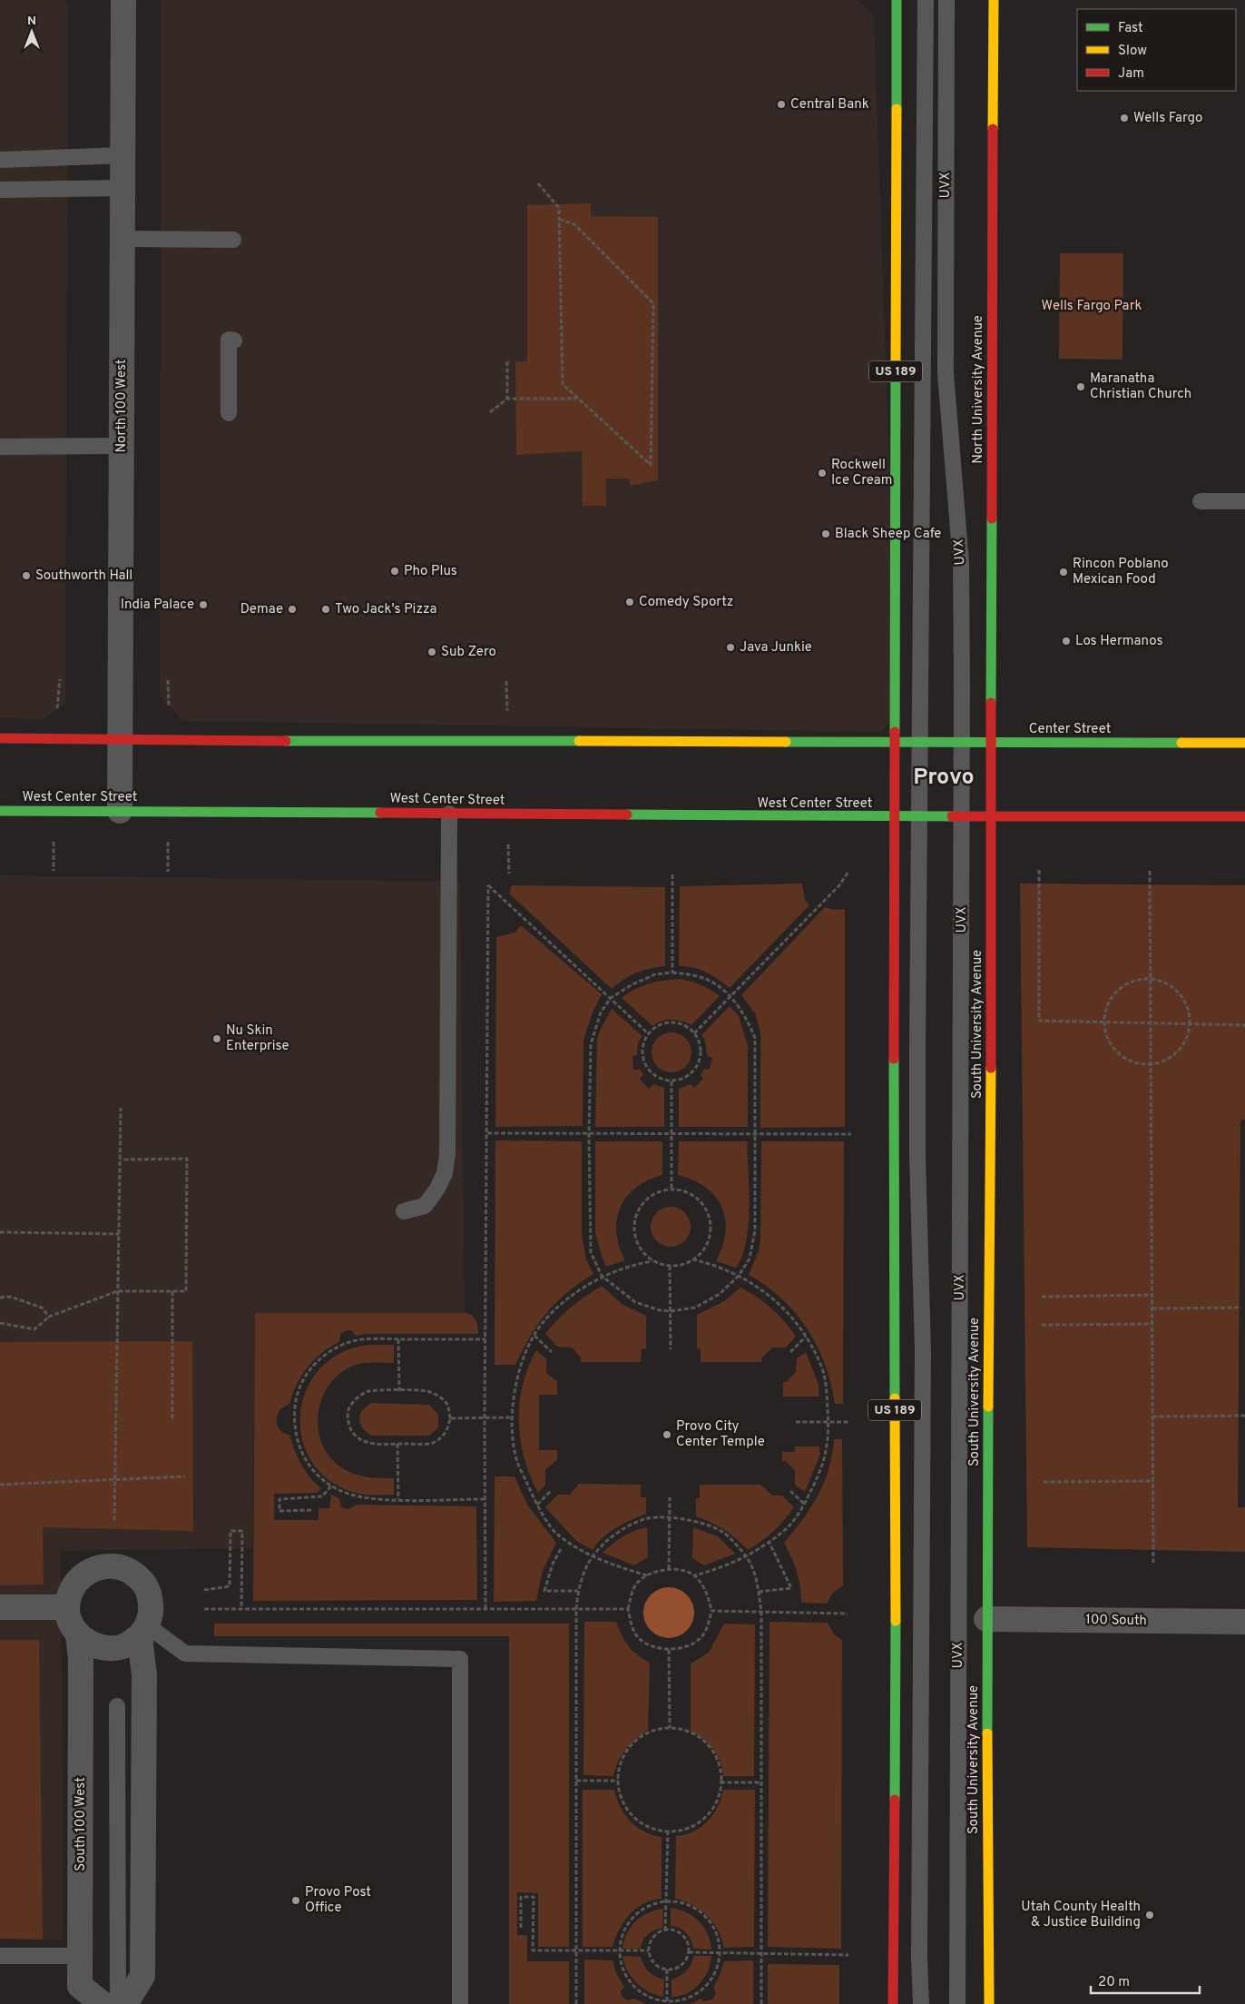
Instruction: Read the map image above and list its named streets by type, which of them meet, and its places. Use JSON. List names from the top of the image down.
{
  "streets": {
    "main road": [
      "US 189",
      "North University Avenue",
      "Center Street",
      "West Center Street",
      "South University Avenue"
    ],
    "street": ["North 100 West", "100 South", "South 100 West"],
    "lane": ["UVX"]
  },
  "crossings": [
    ["UVX", "Center Street"],
    ["US 189", "Center Street"],
    ["US 189", "West Center Street"],
    ["North University Avenue", "Center Street"],
    ["North University Avenue", "South University Avenue"],
    ["North 100 West", "West Center Street"],
    ["South University Avenue", "100 South"]
  ],
  "districts": ["Provo"],
  "parks": ["Wells Fargo Park"],
  "places": [
    "Central Bank",
    "Wells Fargo",
    "Maranatha Christian Church",
    "Rockwell Ice Cream",
    "Black Sheep Cafe",
    "Pho Plus",
    "Rincon Poblano Mexican Food",
    "Southworth Hall",
    "Comedy Sportz",
    "India Palace",
    "Demae",
    "Two Jack's Pizza",
    "Los Hermanos",
    "Java Junkie",
    "Sub Zero",
    "Nu Skin Enterprise",
    "Provo City Center Temple",
    "Provo Post Office",
    "Utah County Health & Justice Building"
  ],
  "legend": ["Fast", "Slow", "Jam"],
  "scale_bar": "20 m",
  "north": "top"
}
